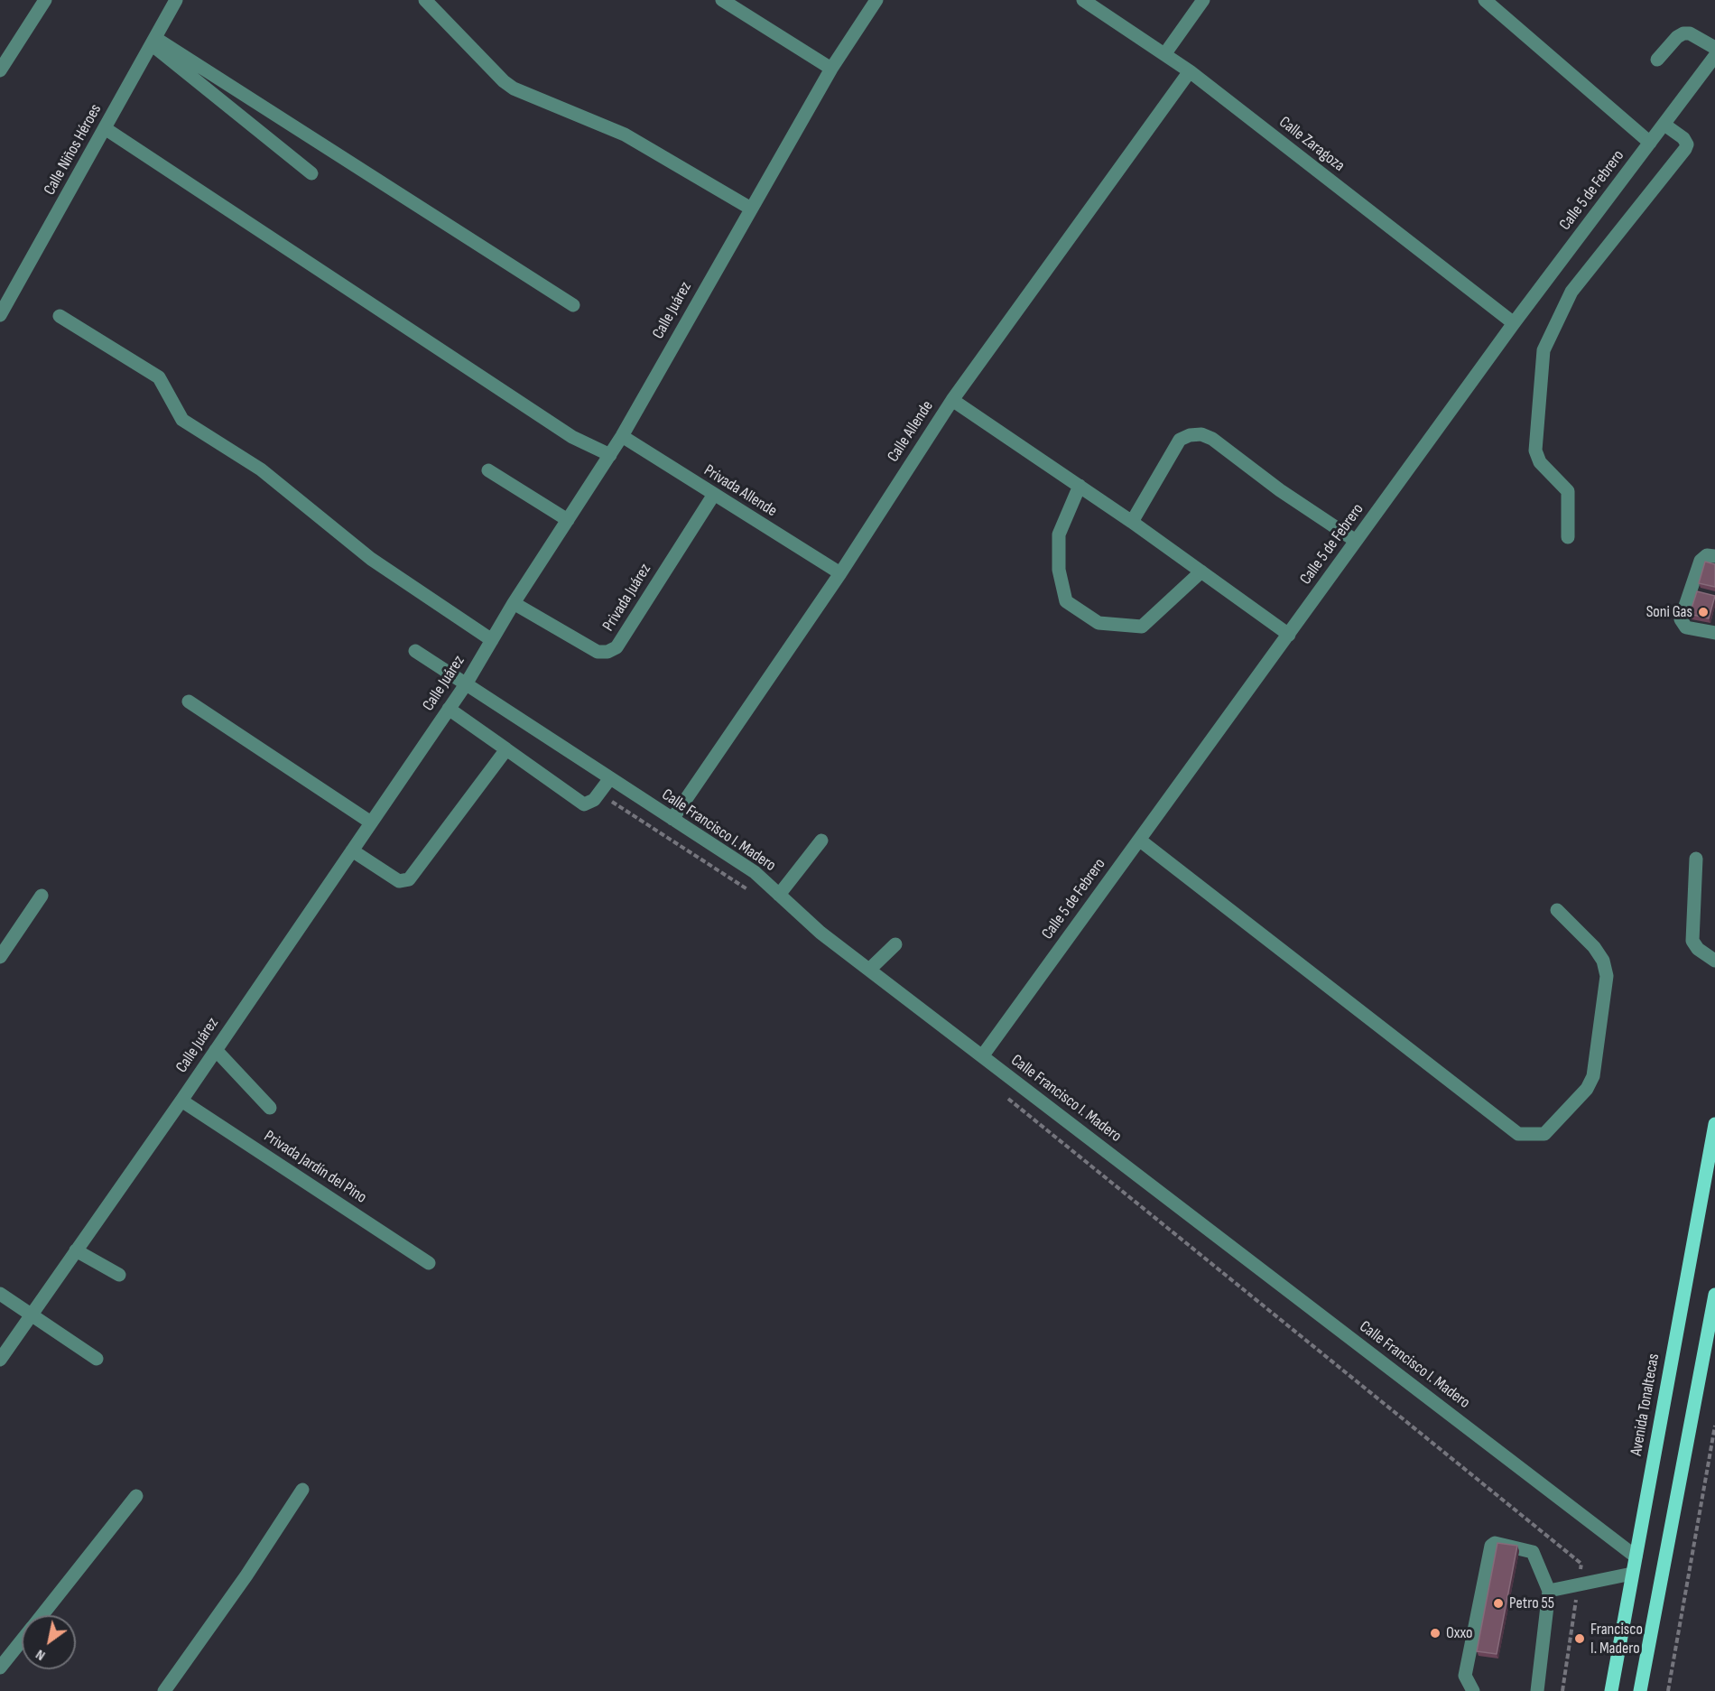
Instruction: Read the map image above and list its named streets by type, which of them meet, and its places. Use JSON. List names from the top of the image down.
{
  "streets": {
    "main road": ["Avenida Tonaltecas"],
    "street": [
      "Calle Zaragoza",
      "Calle Niños Héroes",
      "Calle 5 de Febrero",
      "Calle Juárez",
      "Calle Allende",
      "Privada Allende",
      "Privada Juárez",
      "Calle Francisco I. Madero",
      "Privada Jardín del Pino"
    ]
  },
  "crossings": [
    ["Calle Zaragoza", "Calle 5 de Febrero"],
    ["Calle Zaragoza", "Calle Allende"],
    ["Calle 5 de Febrero", "Calle Francisco I. Madero"],
    ["Calle Juárez", "Privada Allende"],
    ["Calle Juárez", "Privada Juárez"],
    ["Calle Juárez", "Calle Francisco I. Madero"],
    ["Calle Juárez", "Privada Jardín del Pino"],
    ["Calle Allende", "Privada Allende"],
    ["Calle Allende", "Calle Francisco I. Madero"],
    ["Privada Allende", "Privada Juárez"],
    ["Calle Francisco I. Madero", "Avenida Tonaltecas"]
  ],
  "places": [
    "Soni Gas",
    "Petro 55",
    "Oxxo",
    "Francisco I. Madero"
  ],
  "north": "bottom left"
}
